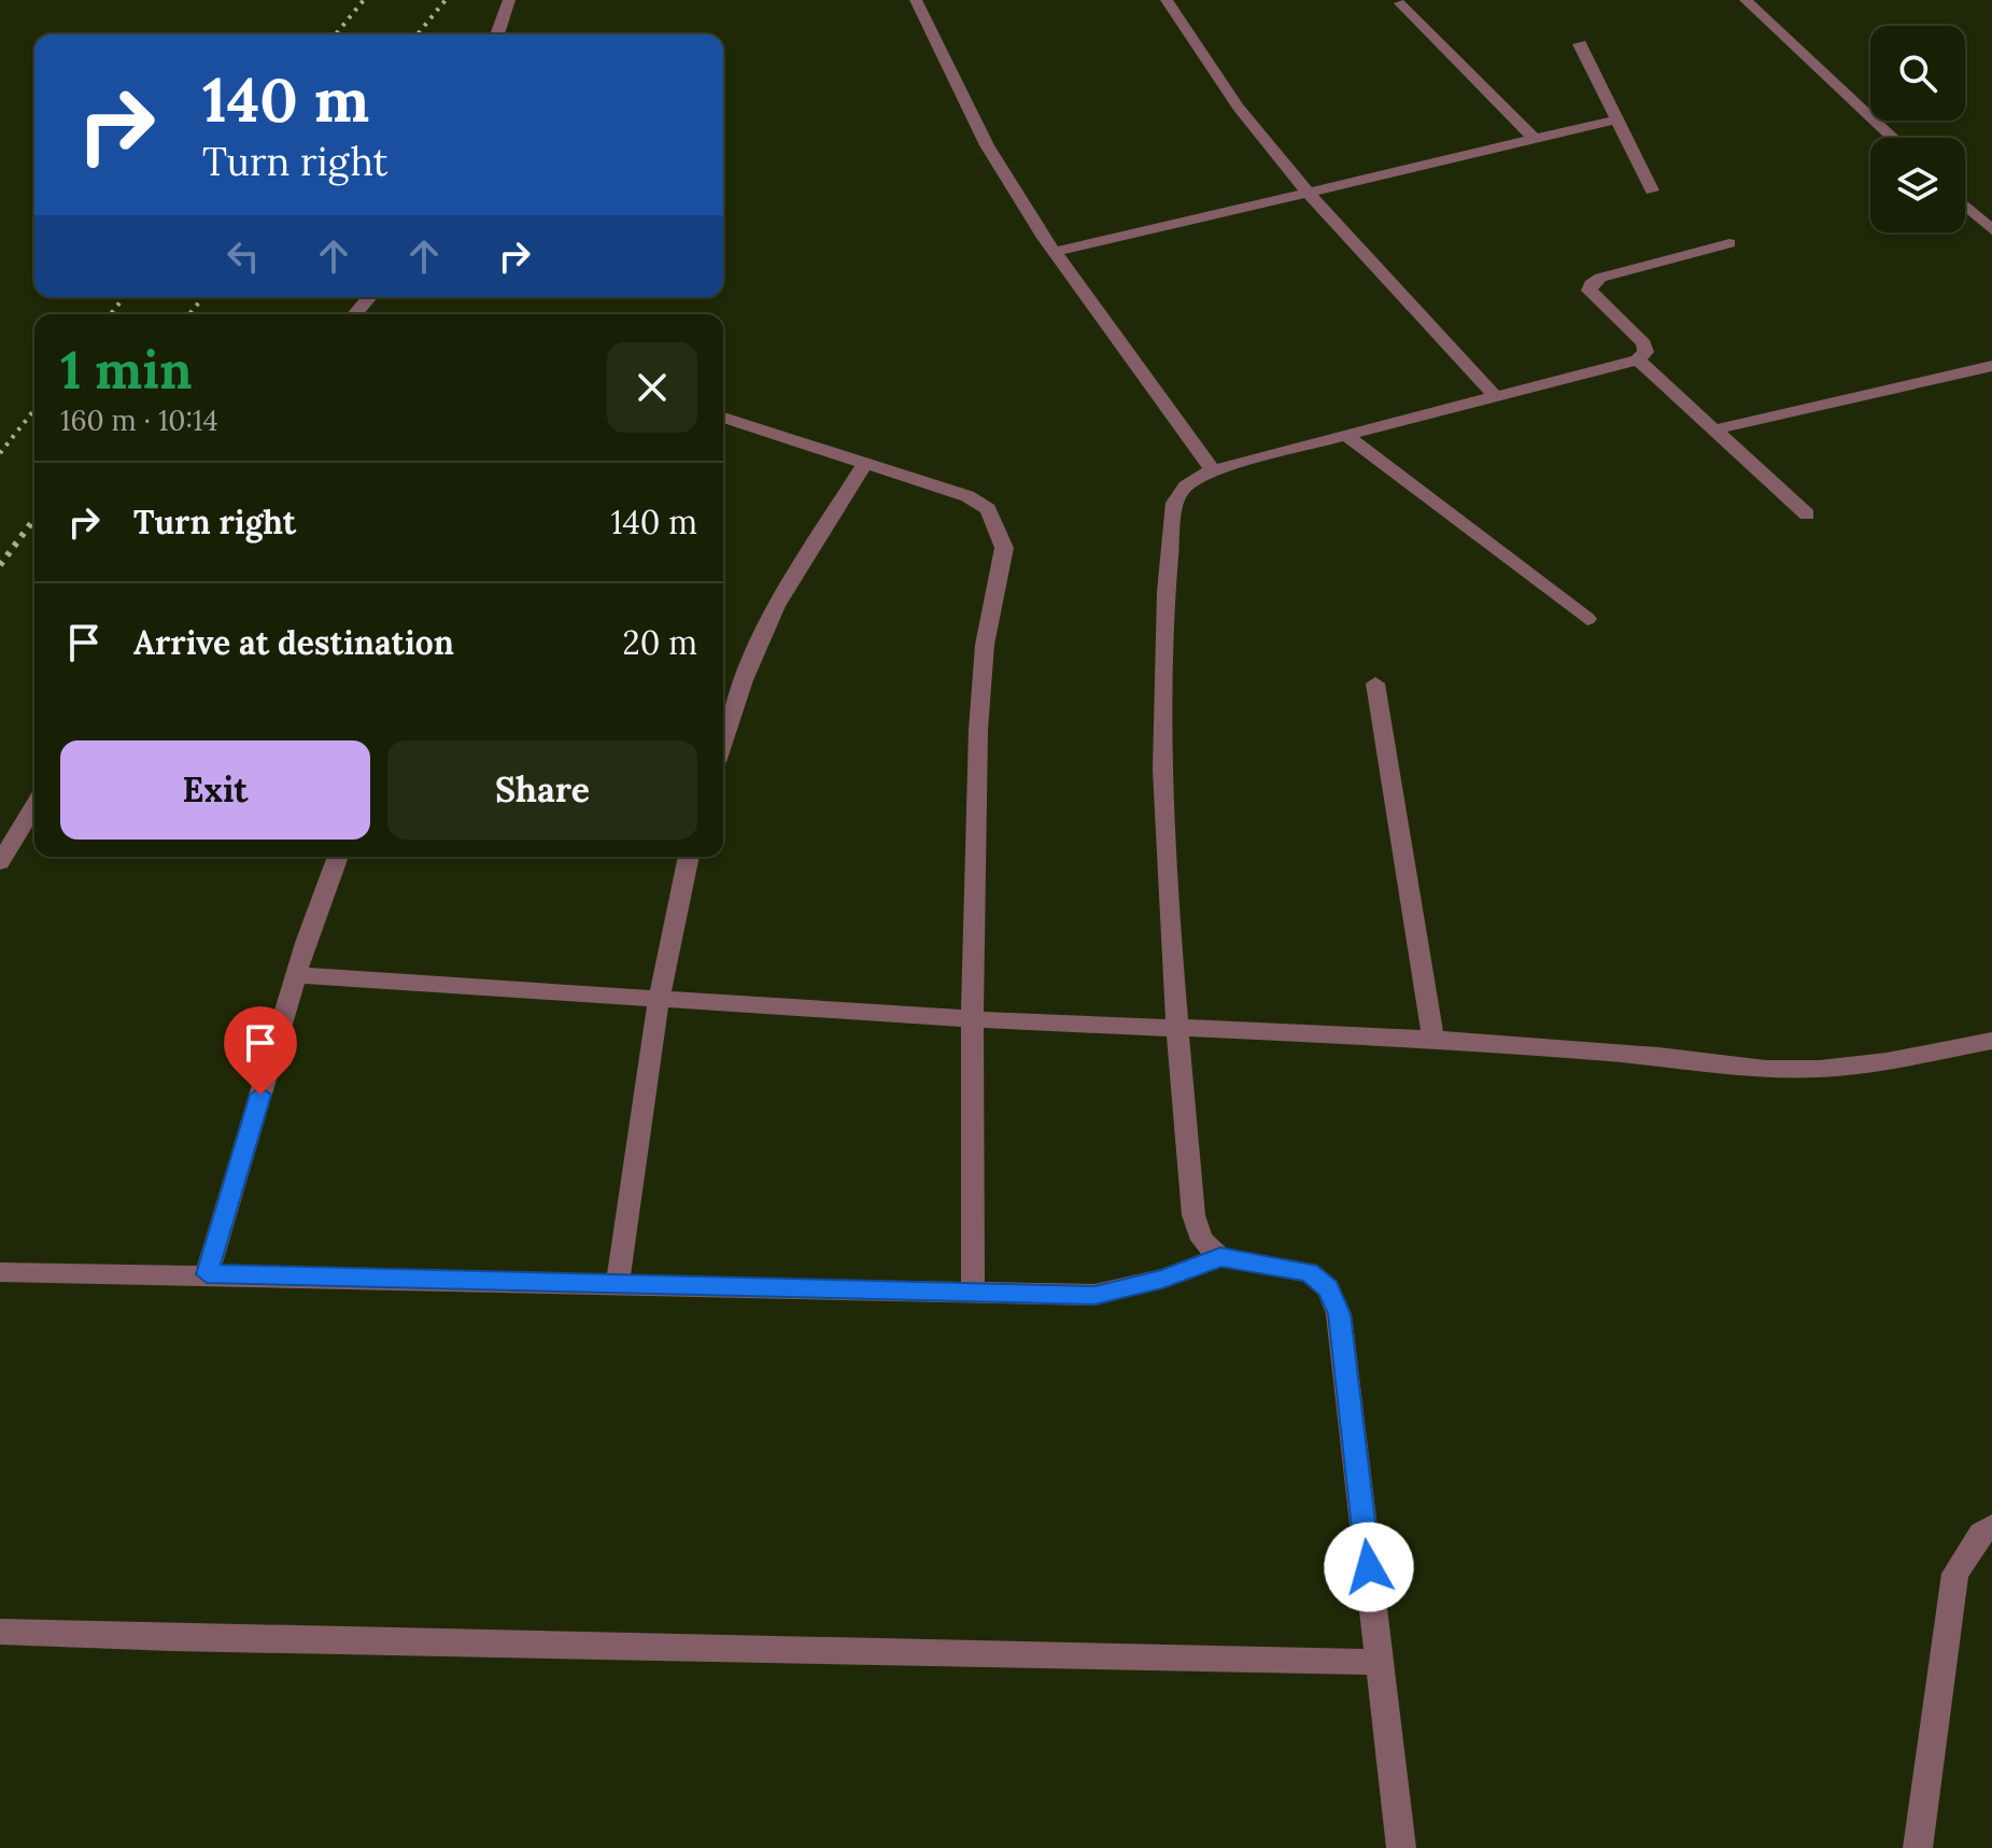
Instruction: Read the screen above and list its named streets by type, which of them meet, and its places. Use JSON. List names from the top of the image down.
{
  "page": {
    "turn": ["140 m", "Turn right"],
    "heading": ["1 min", "160 m · 10:14"],
    "list": [
      {
        "name": "Turn right",
        "value": "140 m"
      },
      {
        "name": "Arrive at destination",
        "value": "20 m"
      }
    ],
    "buttons": ["Exit", "Share"]
  }
}
